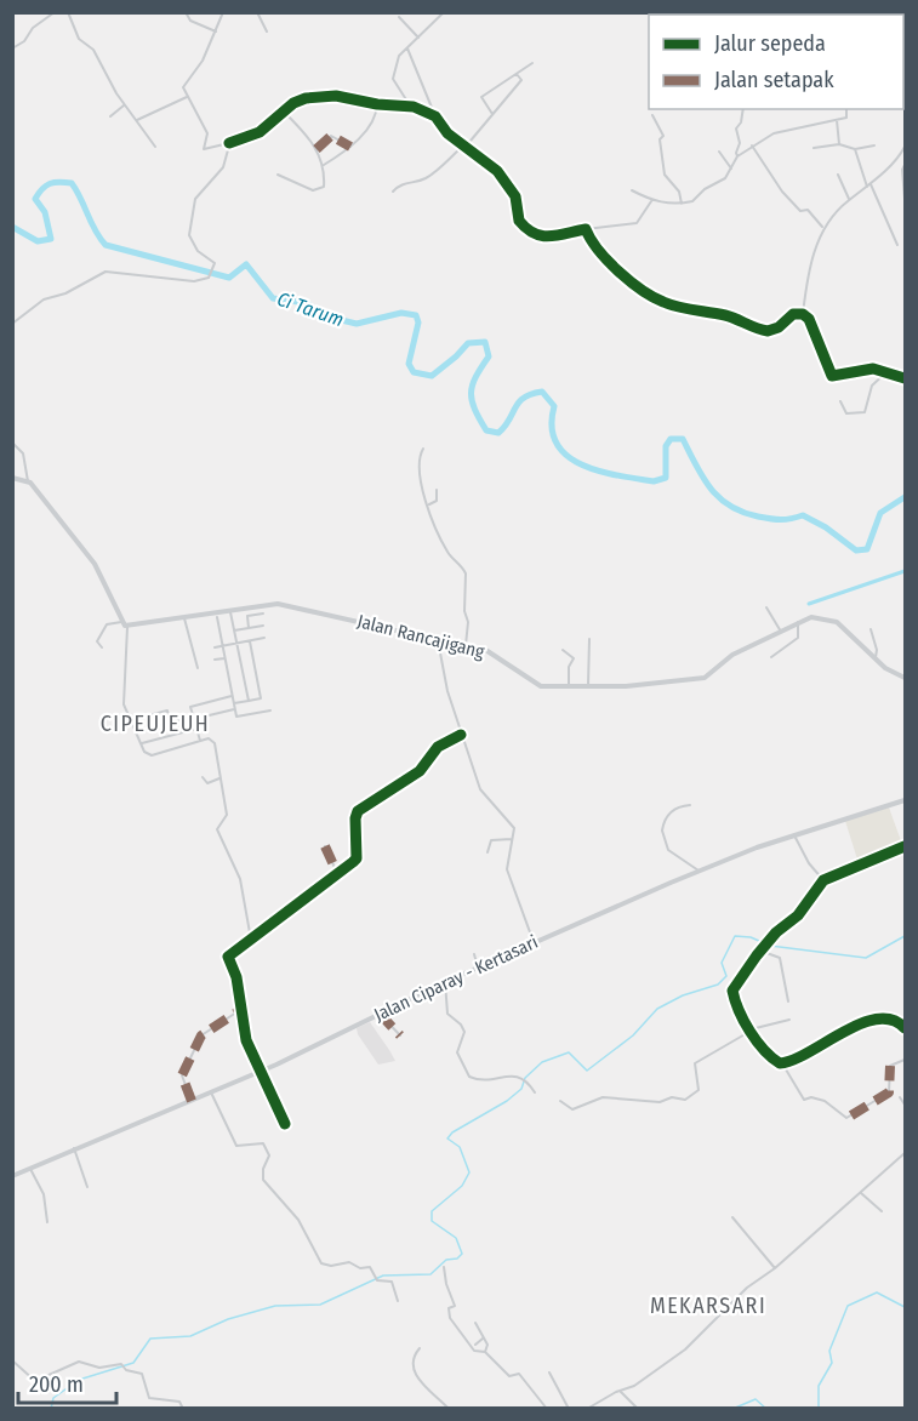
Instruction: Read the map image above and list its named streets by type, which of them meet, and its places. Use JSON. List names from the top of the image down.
{
  "streets": {
    "main road": ["Jalan Rancajigang", "Jalan Ciparay - Kertasari"]
  },
  "districts": ["CIPEUJEUH", "MEKARSARI"],
  "water": ["Ci Tarum"],
  "legend": ["Jalur sepeda", "Jalan setapak"],
  "scale_bar": "200 m"
}
